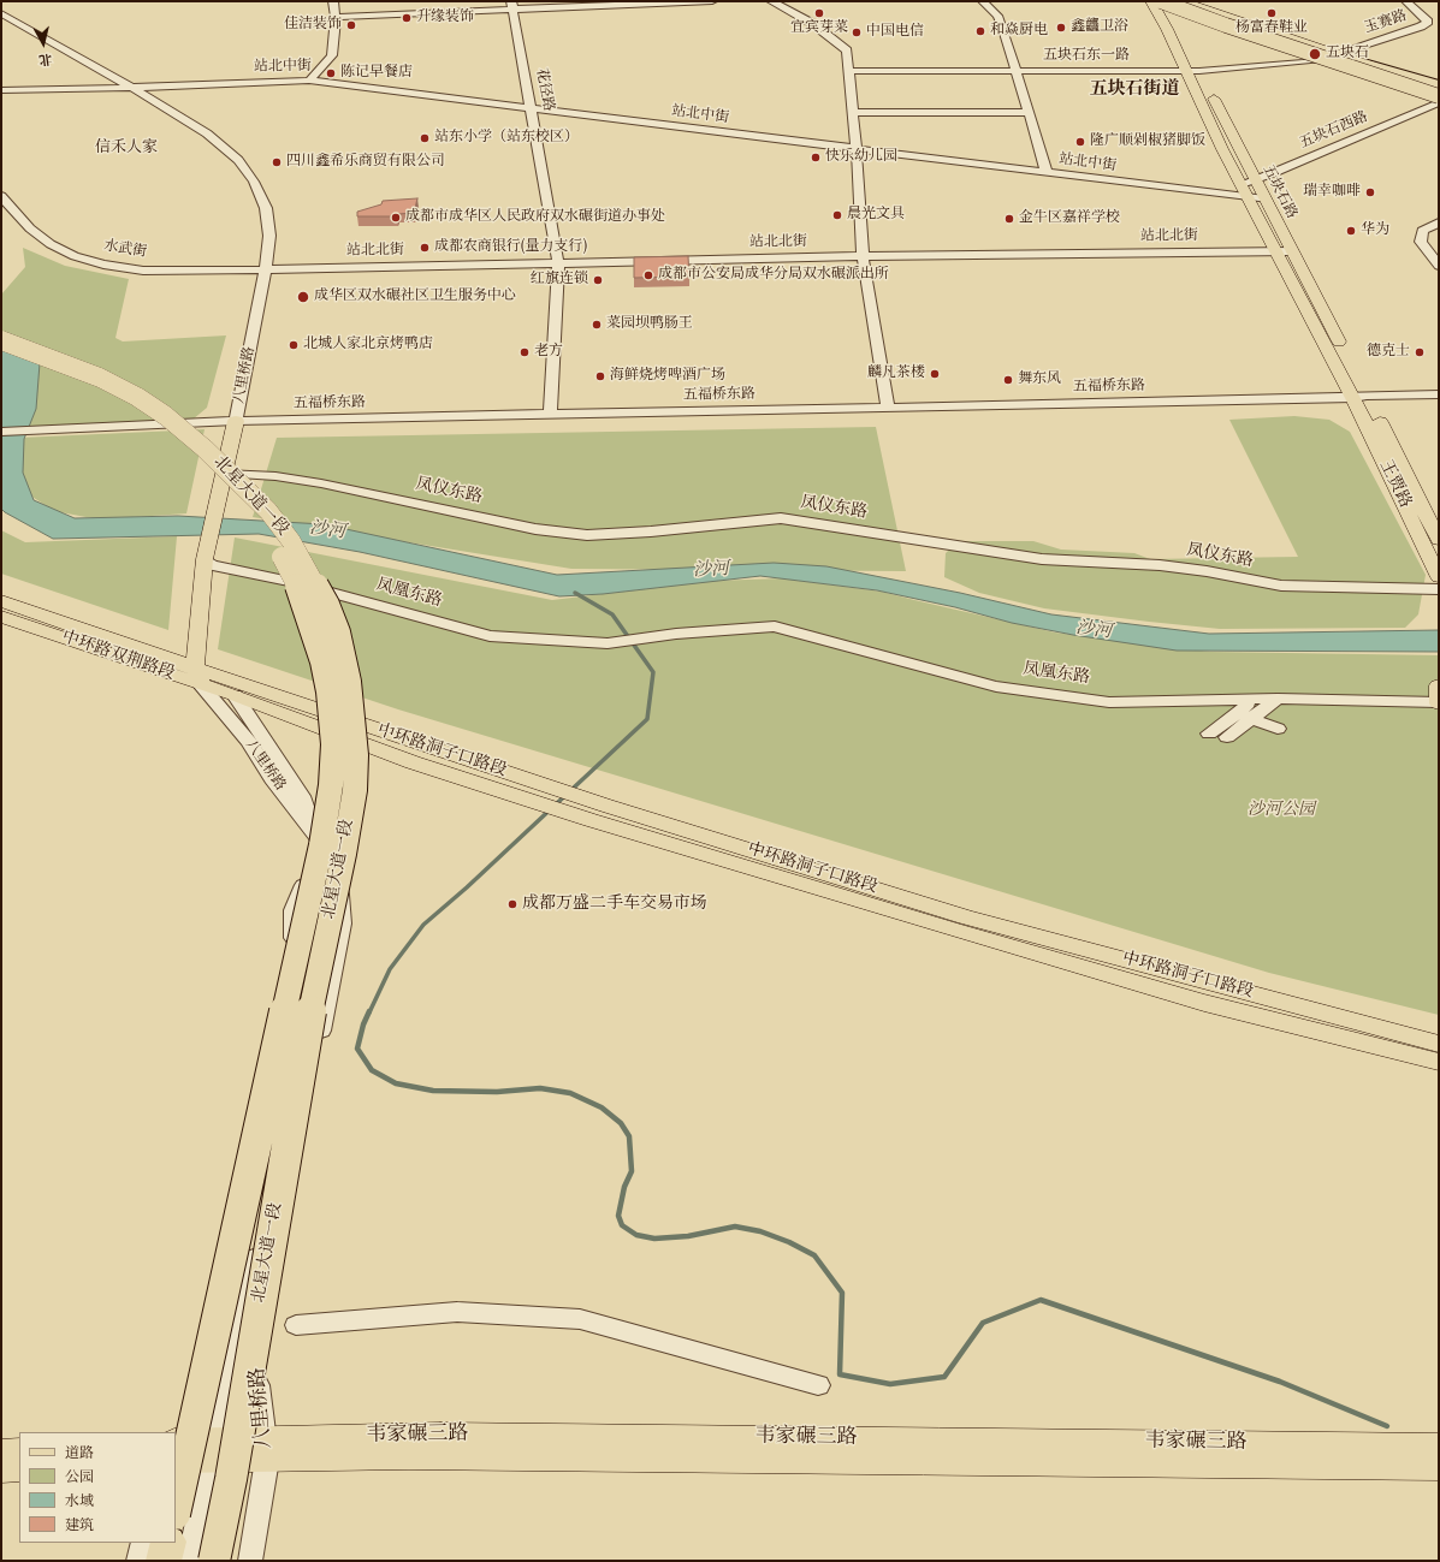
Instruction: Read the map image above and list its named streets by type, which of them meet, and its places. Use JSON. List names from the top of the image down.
{
  "streets": {
    "highway": ["北星大道一段"],
    "main road": [
      "五块石路",
      "八里桥路",
      "王贾路",
      "中环路双荆路段",
      "中环路洞子口路段",
      "韦家碾三路"
    ],
    "street": [
      "玉赛路",
      "五块石东一路",
      "站北中街",
      "花径路",
      "五块石西路",
      "站北北街",
      "水武街",
      "五福桥东路",
      "凤仪东路",
      "凤凰东路"
    ]
  },
  "crossings": [
    ["玉赛路", "五块石东一路"],
    ["五块石东一路", "五块石路"],
    ["站北中街", "花径路"],
    ["站北中街", "五块石路"],
    ["站北中街", "八里桥路"],
    ["花径路", "站北北街"],
    ["花径路", "五福桥东路"],
    ["五块石西路", "五块石路"],
    ["五块石路", "站北北街"],
    ["五块石路", "五福桥东路"],
    ["五块石路", "王贾路"],
    ["站北北街", "水武街"],
    ["站北北街", "八里桥路"],
    ["水武街", "八里桥路"],
    ["八里桥路", "五福桥东路"],
    ["八里桥路", "凤仪东路"],
    ["八里桥路", "凤凰东路"],
    ["八里桥路", "中环路双荆路段"],
    ["八里桥路", "中环路洞子口路段"],
    ["八里桥路", "韦家碾三路"],
    ["五福桥东路", "王贾路"],
    ["中环路双荆路段", "中环路洞子口路段"]
  ],
  "districts": ["五块石街道", "信禾人家"],
  "water": ["沙河"],
  "parks": ["沙河公园"],
  "places": [
    "宜宾芽菜",
    "杨富春鞋业",
    "升缘装饰",
    "佳洁装饰",
    "鑫龘卫浴",
    "和焱厨电",
    "中国电信",
    "五块石",
    "陈记早餐店",
    "站东小学（站东校区）",
    "隆广顺剁椒猪脚饭",
    "快乐幼儿园",
    "四川鑫希乐商贸有限公司",
    "瑞幸咖啡",
    "晨光文具",
    "成都市成华区人民政府双水碾街道办事处",
    "金牛区嘉祥学校",
    "华为",
    "成都农商银行(量力支行)",
    "成都市公安局成华分局双水碾派出所",
    "红旗连锁",
    "成华区双水碾社区卫生服务中心",
    "菜园坝鸭肠王",
    "北城人家北京烤鸭店",
    "老方",
    "德克士",
    "麟凡茶楼",
    "海鲜烧烤啤酒广场",
    "舞东风",
    "成都万盛二手车交易市场"
  ],
  "legend": [
    "道路",
    "公园",
    "水域",
    "建筑"
  ],
  "north": "bottom"
}
